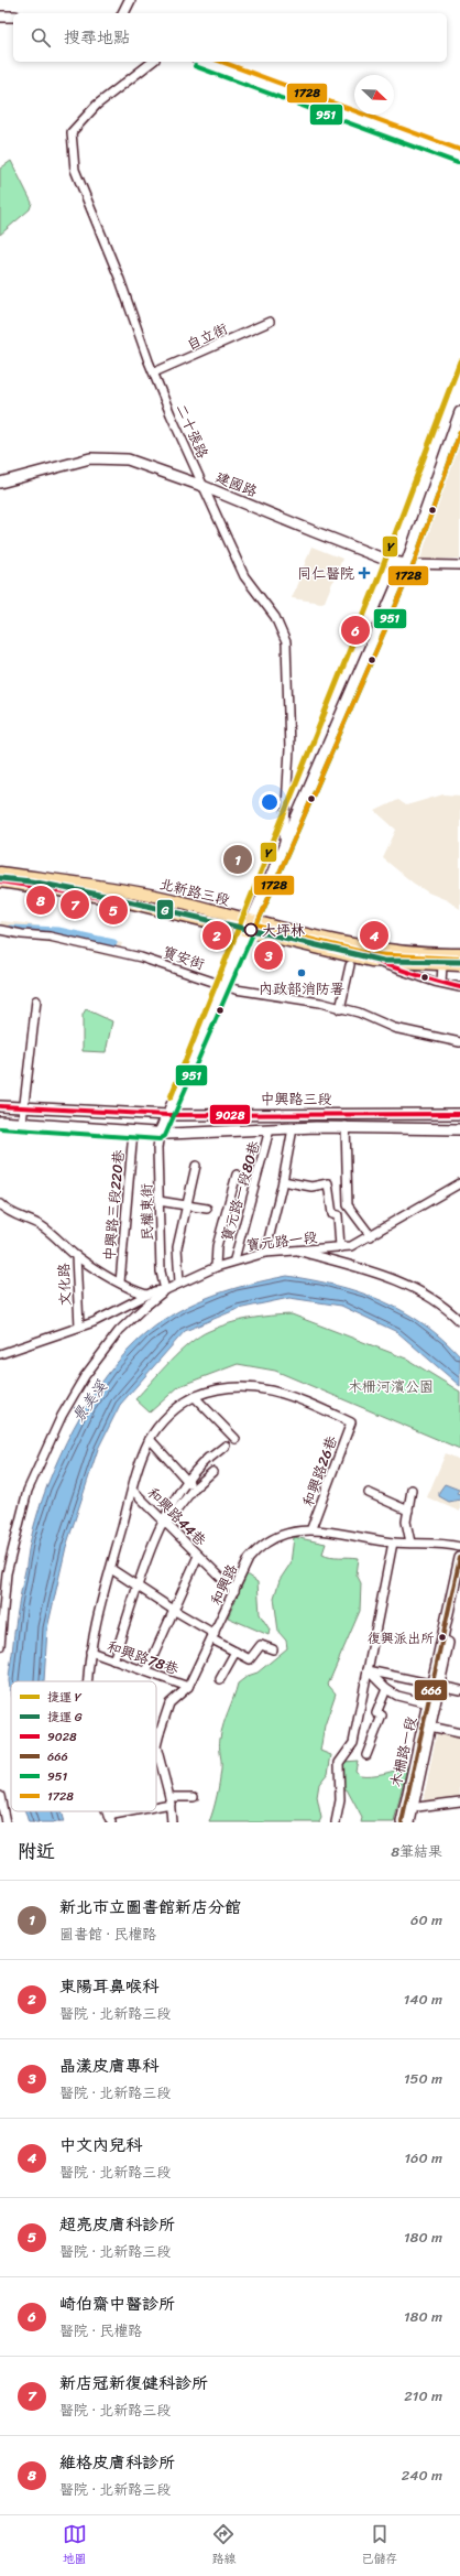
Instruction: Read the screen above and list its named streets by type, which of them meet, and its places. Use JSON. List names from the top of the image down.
{
  "streets": {
    "main road": ["北新路三段"],
    "street": [
      "自立街",
      "二十張路",
      "建國路",
      "寶安街",
      "中興路三段",
      "寶元路一段80巷",
      "中興路三段220巷",
      "民權東街",
      "寶元路一段",
      "文化路",
      "和興路26巷",
      "和興路44巷",
      "和興路",
      "和興路78巷",
      "木柵路一段"
    ]
  },
  "crossings": [
    ["自立街", "二十張路"],
    ["二十張路", "建國路"],
    ["中興路三段", "寶元路一段80巷"],
    ["中興路三段", "中興路三段220巷"],
    ["中興路三段", "民權東街"],
    ["寶元路一段80巷", "寶元路一段"],
    ["民權東街", "寶元路一段"],
    ["寶元路一段", "文化路"],
    ["和興路26巷", "和興路44巷"],
    ["和興路26巷", "和興路"],
    ["和興路44巷", "和興路"],
    ["和興路", "和興路78巷"]
  ],
  "water": ["景美溪"],
  "parks": ["木柵河濱公園"],
  "places": {
    "health": ["同仁醫院"],
    "other": ["大坪林", "內政部消防署", "復興派出所"]
  },
  "lines": [
    "transit line 1728",
    "transit line 951",
    "metro line Y",
    "metro line G",
    "transit line 9028",
    "transit line 666"
  ],
  "legend": [
    "捷運 Y",
    "捷運 G",
    "9028",
    "666",
    "951",
    "1728"
  ],
  "north": "bottom right",
  "page": {
    "search": "搜尋地點",
    "pins": [
      "6",
      "1",
      "8",
      "7",
      "5",
      "2",
      "4",
      "3"
    ],
    "heading": ["附近", "8筆結果"],
    "list": [
      {
        "mark": "1",
        "name": "新北市立圖書館新店分館",
        "note": "圖書館 · 民權路",
        "value": "60 m"
      },
      {
        "mark": "2",
        "name": "東陽耳鼻喉科",
        "note": "醫院 · 北新路三段",
        "value": "140 m"
      },
      {
        "mark": "3",
        "name": "晶漾皮膚專科",
        "note": "醫院 · 北新路三段",
        "value": "150 m"
      },
      {
        "mark": "4",
        "name": "中文內兒科",
        "note": "醫院 · 北新路三段",
        "value": "160 m"
      },
      {
        "mark": "5",
        "name": "超亮皮膚科診所",
        "note": "醫院 · 北新路三段",
        "value": "180 m"
      },
      {
        "mark": "6",
        "name": "崎伯齋中醫診所",
        "note": "醫院 · 民權路",
        "value": "180 m"
      },
      {
        "mark": "7",
        "name": "新店冠新復健科診所",
        "note": "醫院 · 北新路三段",
        "value": "210 m"
      },
      {
        "mark": "8",
        "name": "維格皮膚科診所",
        "note": "醫院 · 北新路三段",
        "value": "240 m"
      }
    ],
    "nav": ["地圖", "路線", "已儲存"]
  }
}
